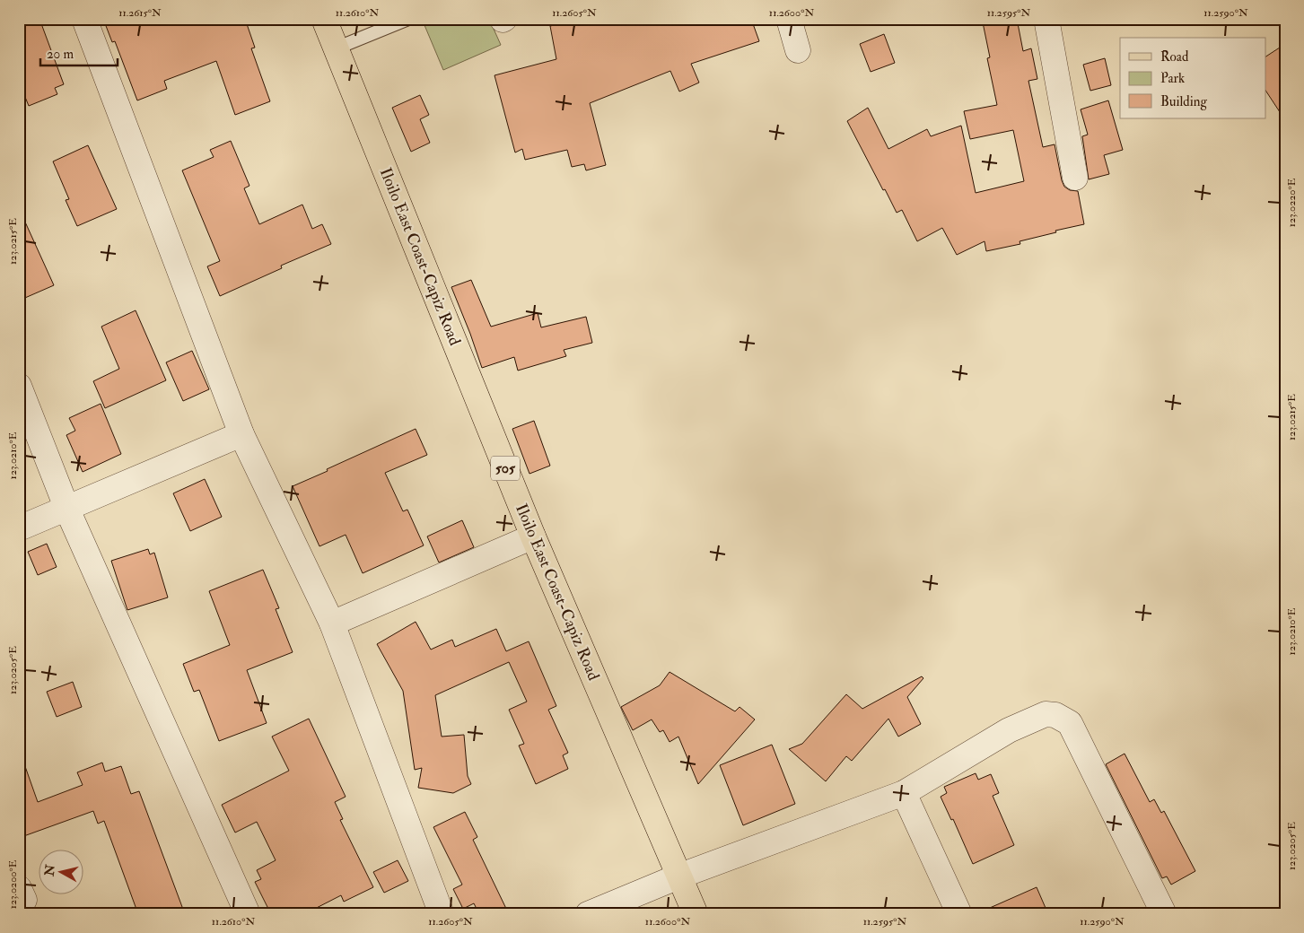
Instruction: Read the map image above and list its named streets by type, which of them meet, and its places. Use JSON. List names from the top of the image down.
{
  "streets": {
    "main road": ["Iloilo East Coast-Capiz Road", "505"]
  },
  "legend": ["Road", "Park", "Building"],
  "scale_bar": "20 m",
  "north": "left",
  "coordinates": [
    "11.2615°N",
    "11.2610°N",
    "11.2605°N",
    "11.2600°N",
    "11.2595°N",
    "11.2590°N",
    "123.0220°E",
    "123.0215°E",
    "123.0210°E",
    "123.0205°E",
    "123.0200°E"
  ]
}
